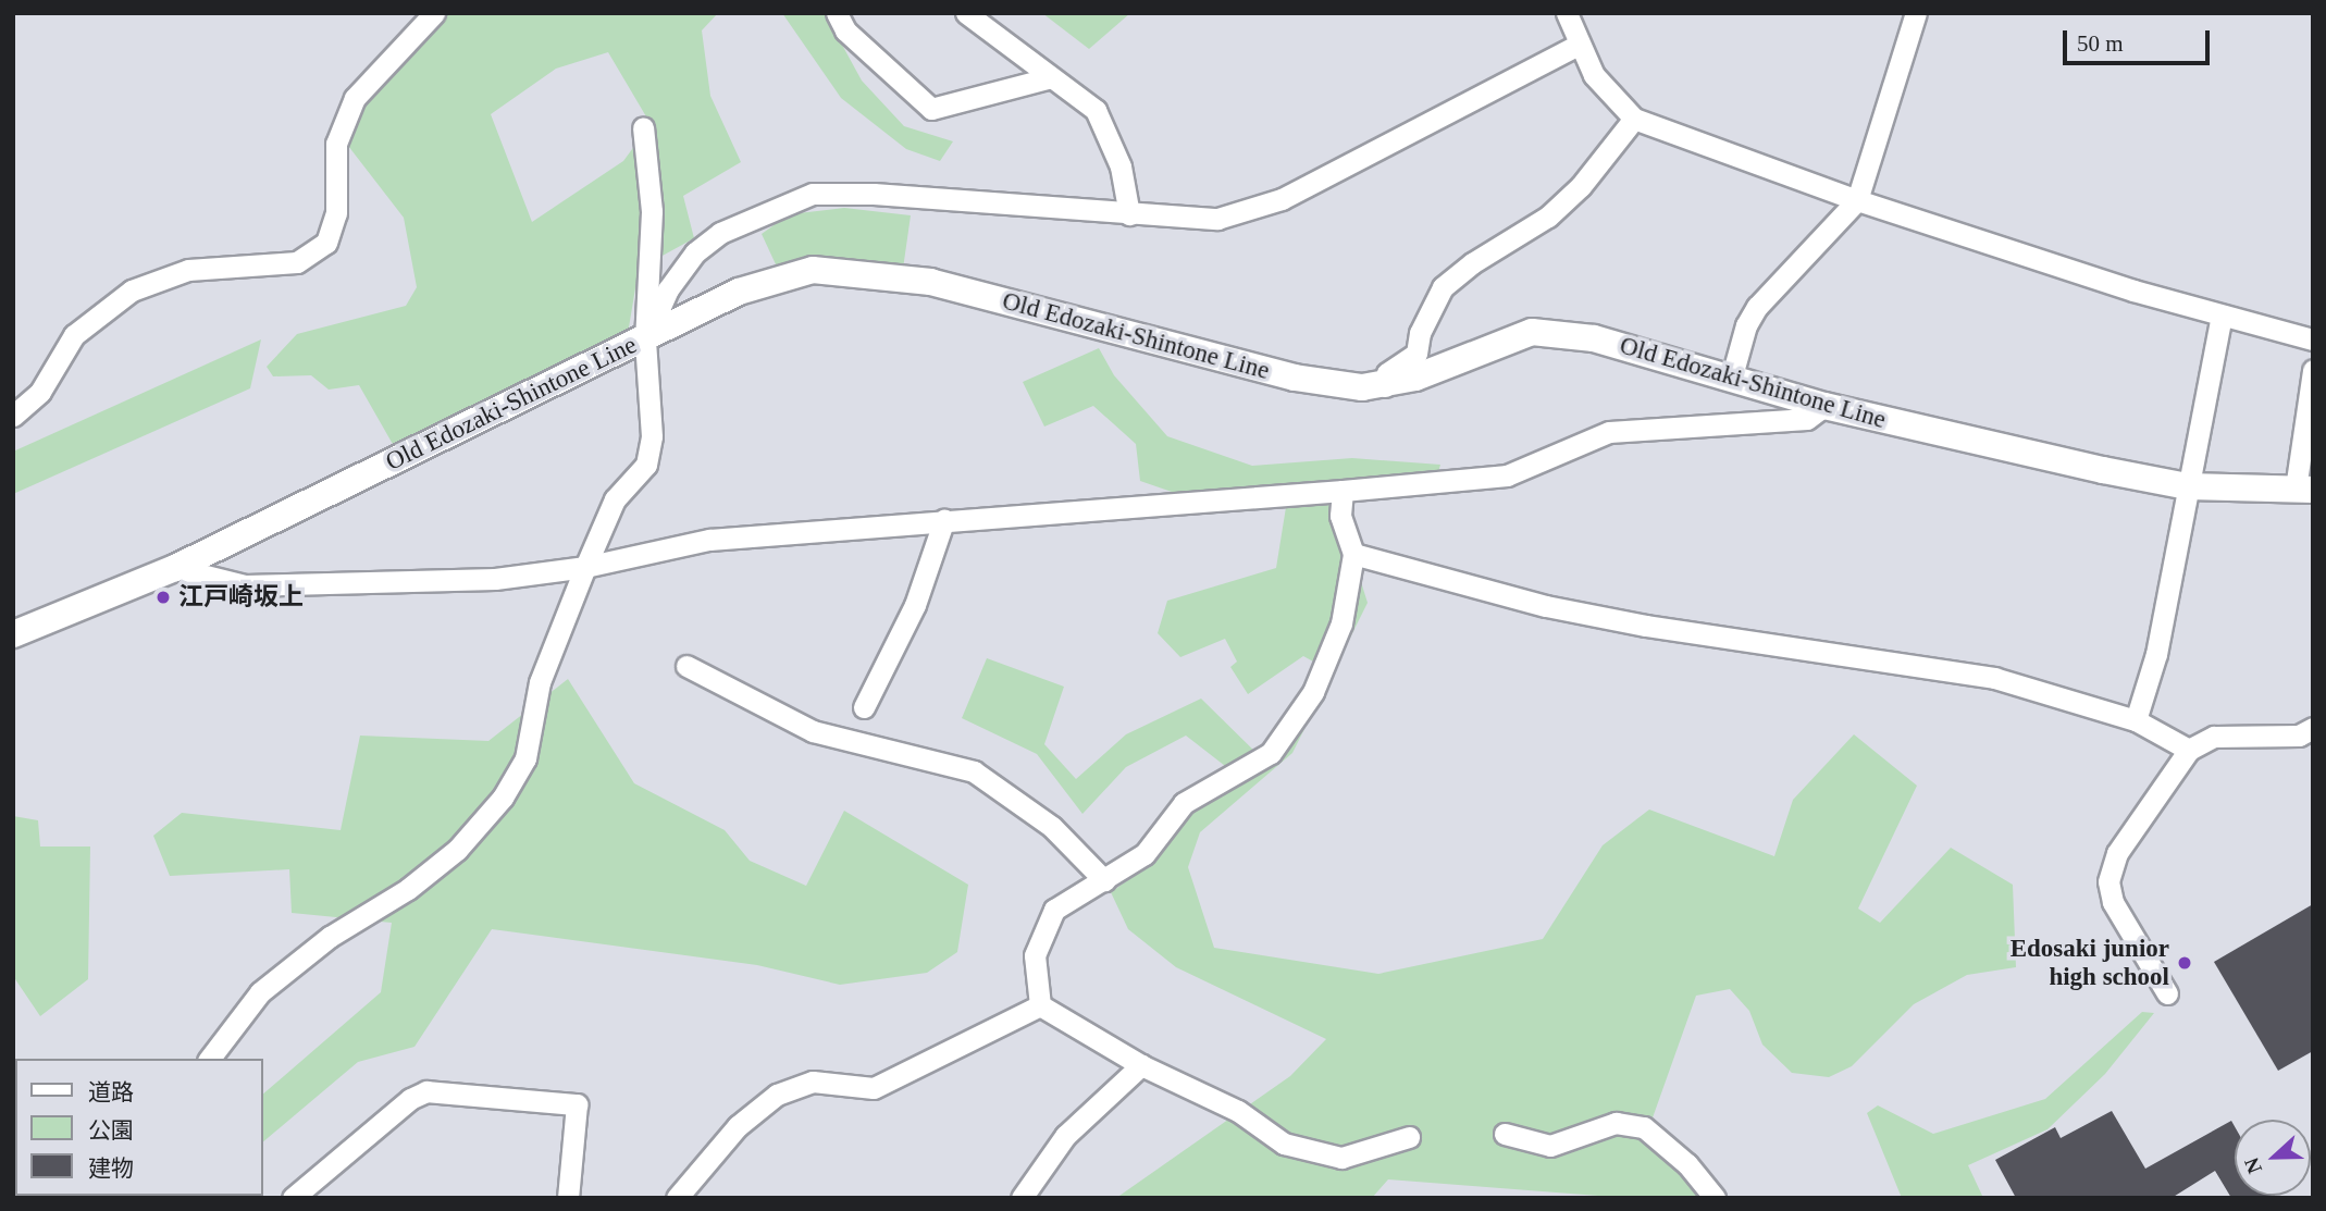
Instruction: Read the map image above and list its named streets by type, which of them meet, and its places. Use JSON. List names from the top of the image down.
{
  "streets": {
    "street": ["Old Edozaki-Shintone Line"]
  },
  "places": ["江戸崎坂上", "Edosaki junior high school"],
  "legend": ["道路", "公園", "建物"],
  "scale_bar": "50 m",
  "north": "left"
}
